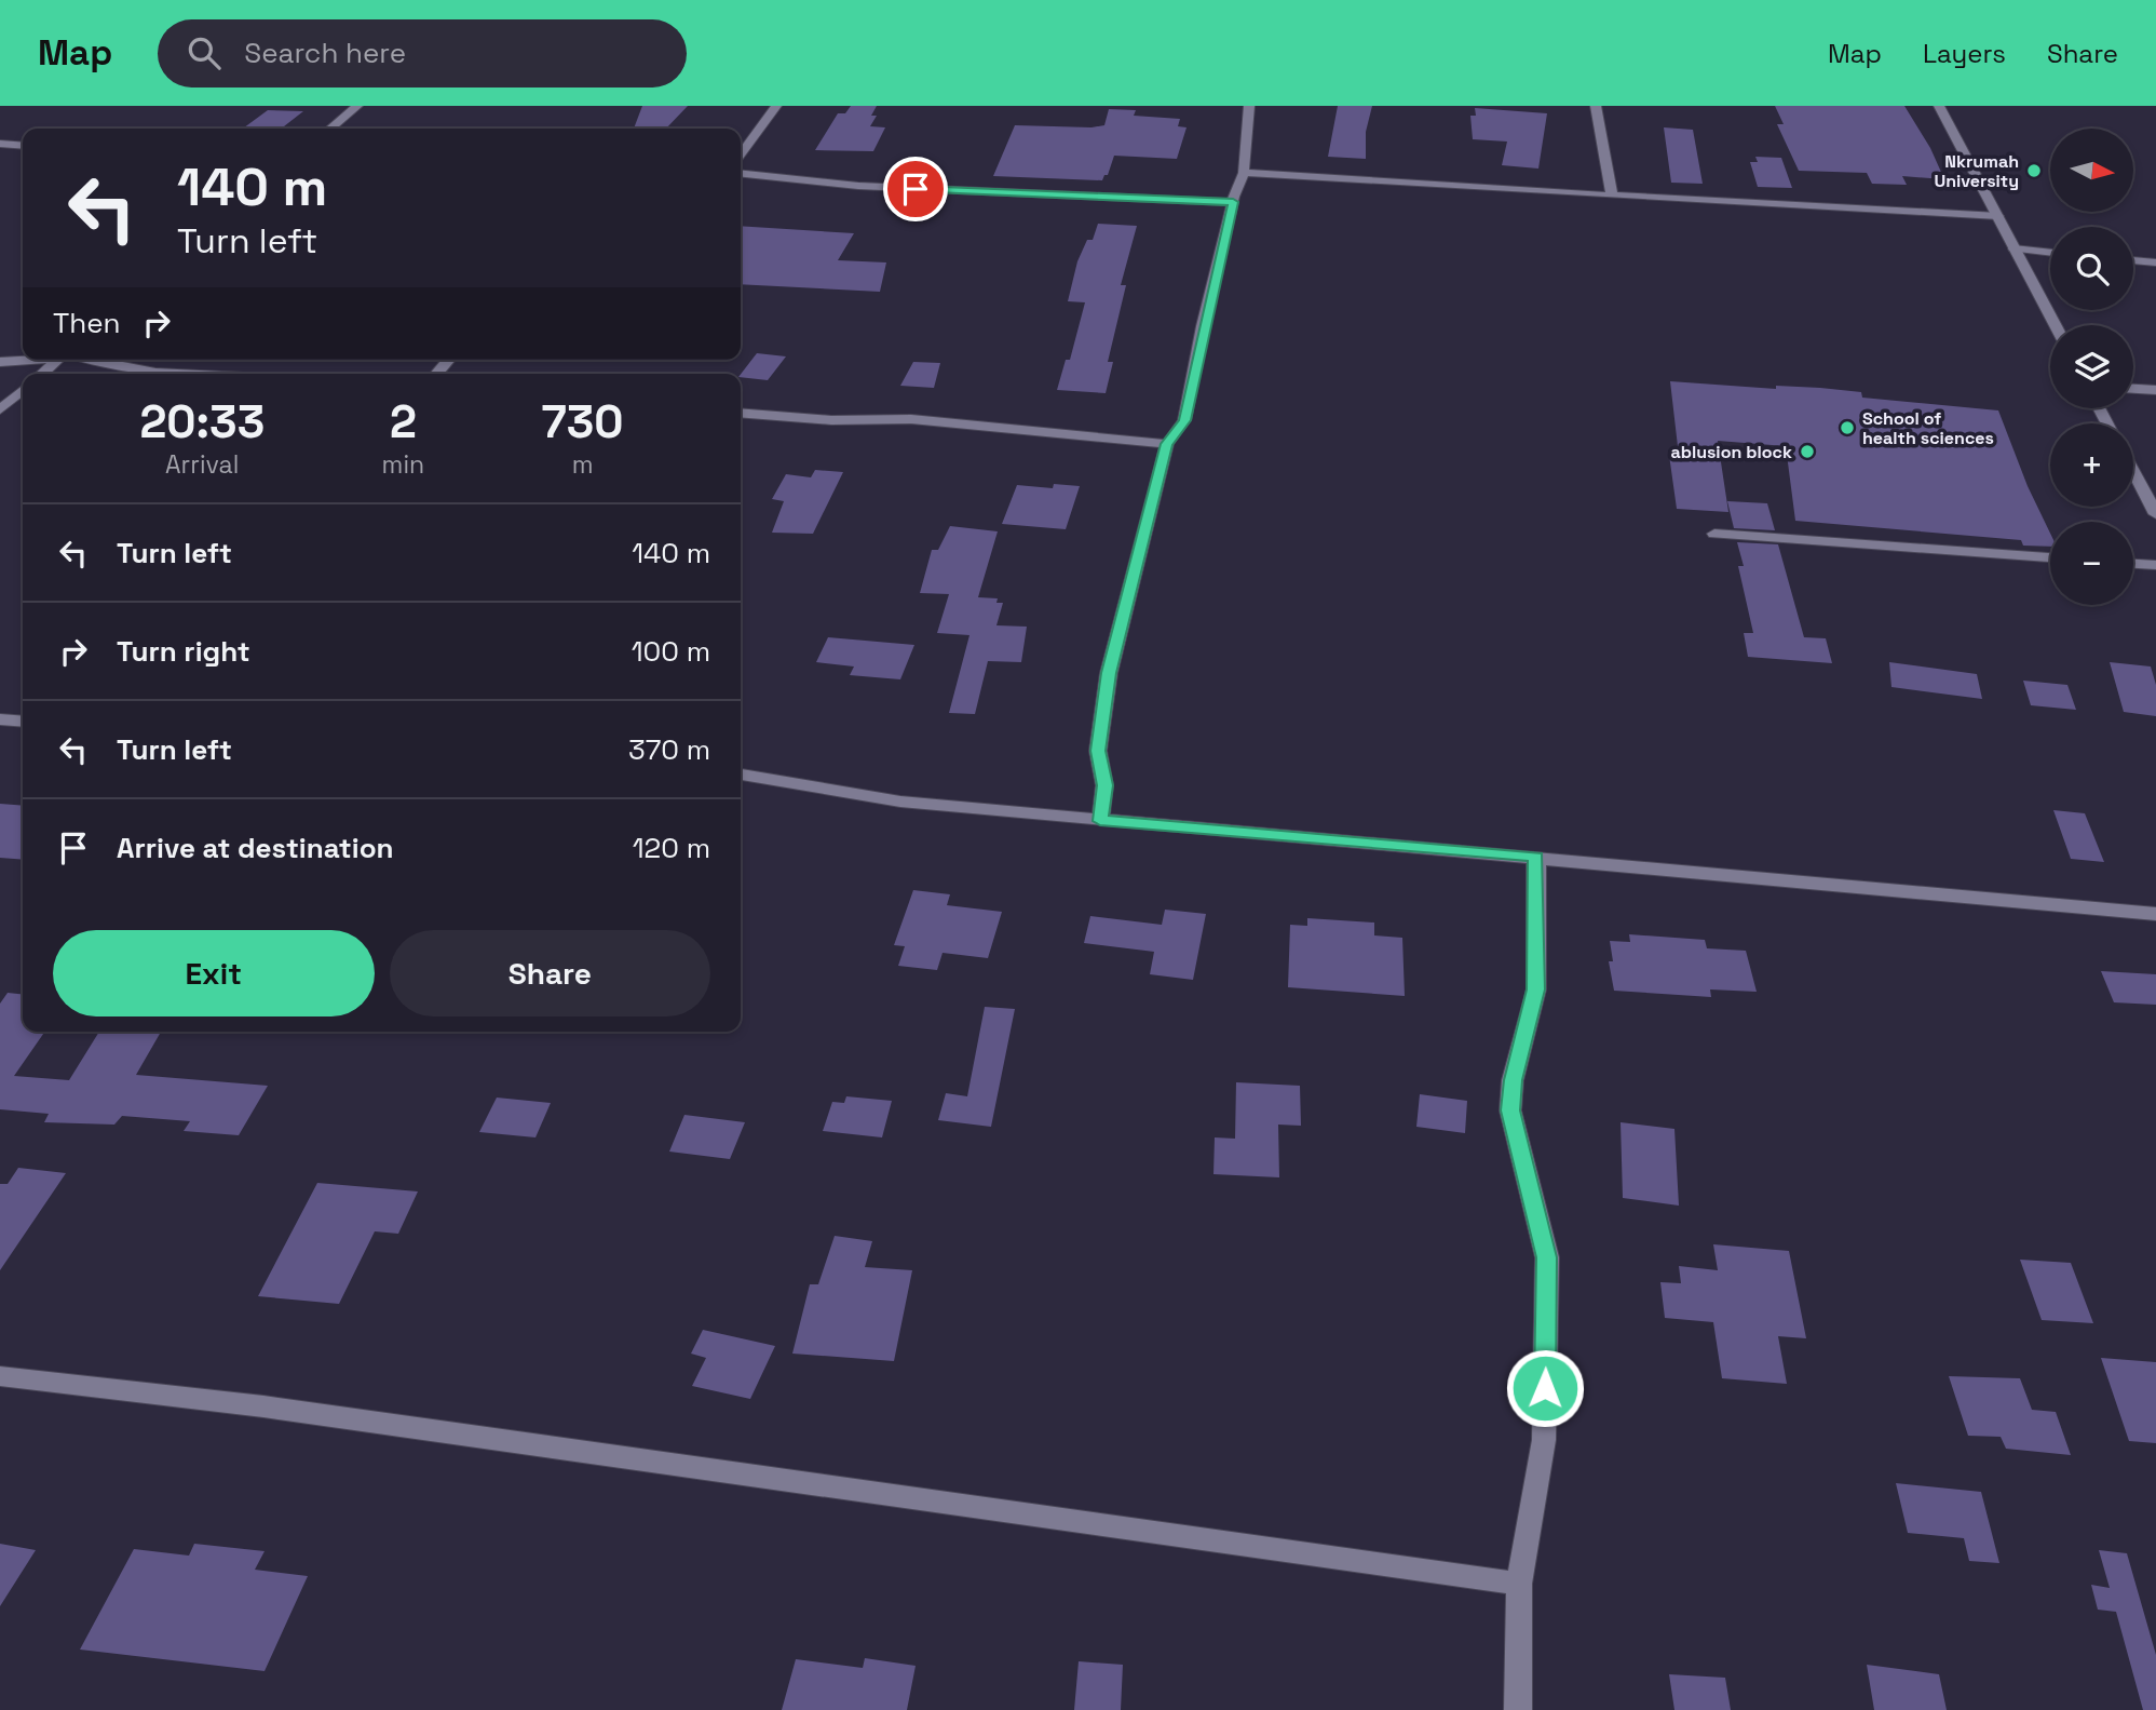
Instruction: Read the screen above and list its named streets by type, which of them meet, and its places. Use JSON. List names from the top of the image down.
{
  "places": ["Nkrumah University", "School of health sciences", "ablusion block"],
  "north": "right",
  "page": {
    "header": "Map",
    "search": "Search here",
    "nav": ["Map", "Layers", "Share"],
    "map_buttons": ["+", "−"],
    "turn": ["140 m", "Turn left"],
    "then": "Then",
    "eta": [
      "20:33",
      "Arrival",
      "2",
      "min",
      "730",
      "m"
    ],
    "list": [
      {
        "name": "Turn left",
        "value": "140 m"
      },
      {
        "name": "Turn right",
        "value": "100 m"
      },
      {
        "name": "Turn left",
        "value": "370 m"
      },
      {
        "name": "Arrive at destination",
        "value": "120 m"
      }
    ],
    "buttons": ["Exit", "Share"]
  }
}
